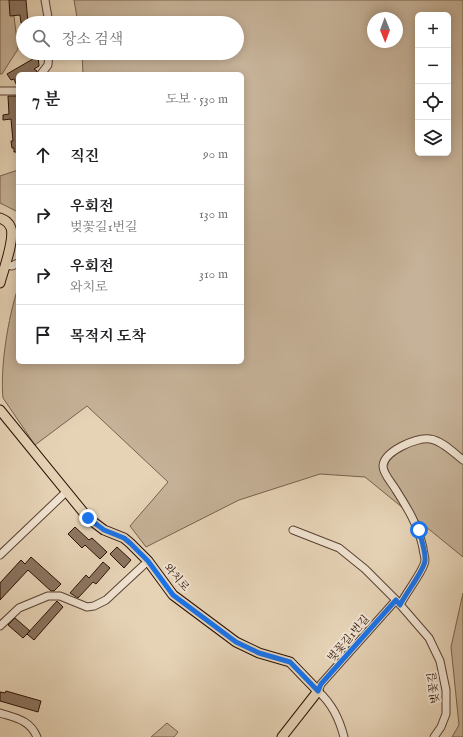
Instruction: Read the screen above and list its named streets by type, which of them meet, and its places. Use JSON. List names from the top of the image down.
{
  "streets": {
    "main road": ["와치로"],
    "street": ["벚꽃길1번길", "벚꽃길"]
  },
  "crossings": [
    ["와치로", "벚꽃길1번길"],
    ["벚꽃길1번길", "벚꽃길"]
  ],
  "north": "bottom",
  "page": {
    "map_buttons": ["+", "−"],
    "search": "장소 검색",
    "heading": ["7 분", "도보 · 530 m"],
    "list": [
      ["직진", "90 m"],
      ["우회전", "벚꽃길1번길", "130 m"],
      ["우회전", "와치로", "310 m"],
      "목적지 도착"
    ]
  }
}
